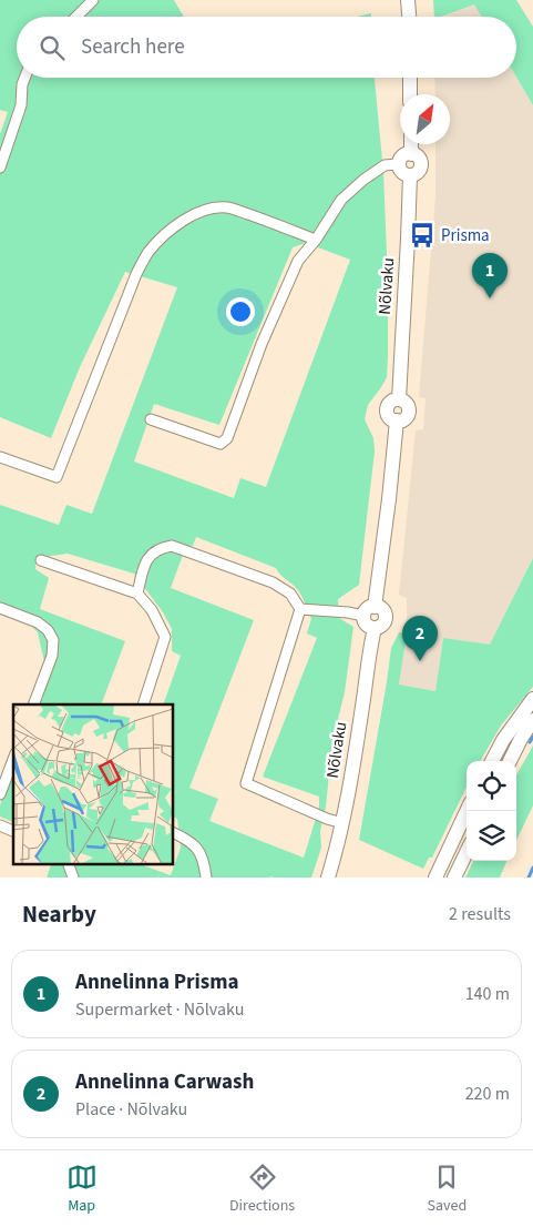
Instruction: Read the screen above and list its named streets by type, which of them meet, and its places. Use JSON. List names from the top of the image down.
{
  "streets": {
    "street": ["Nõlvaku"]
  },
  "places": {
    "bus stop": ["Prisma"]
  },
  "north": "top right",
  "page": {
    "search": "Search here",
    "pins": ["1", "2"],
    "heading": ["Nearby", "2 results"],
    "list": [
      {
        "mark": "1",
        "name": "Annelinna Prisma",
        "note": "Supermarket · Nõlvaku",
        "value": "140 m"
      },
      {
        "mark": "2",
        "name": "Annelinna Carwash",
        "note": "Place · Nõlvaku",
        "value": "220 m"
      }
    ],
    "nav": ["Map", "Directions", "Saved"]
  }
}
